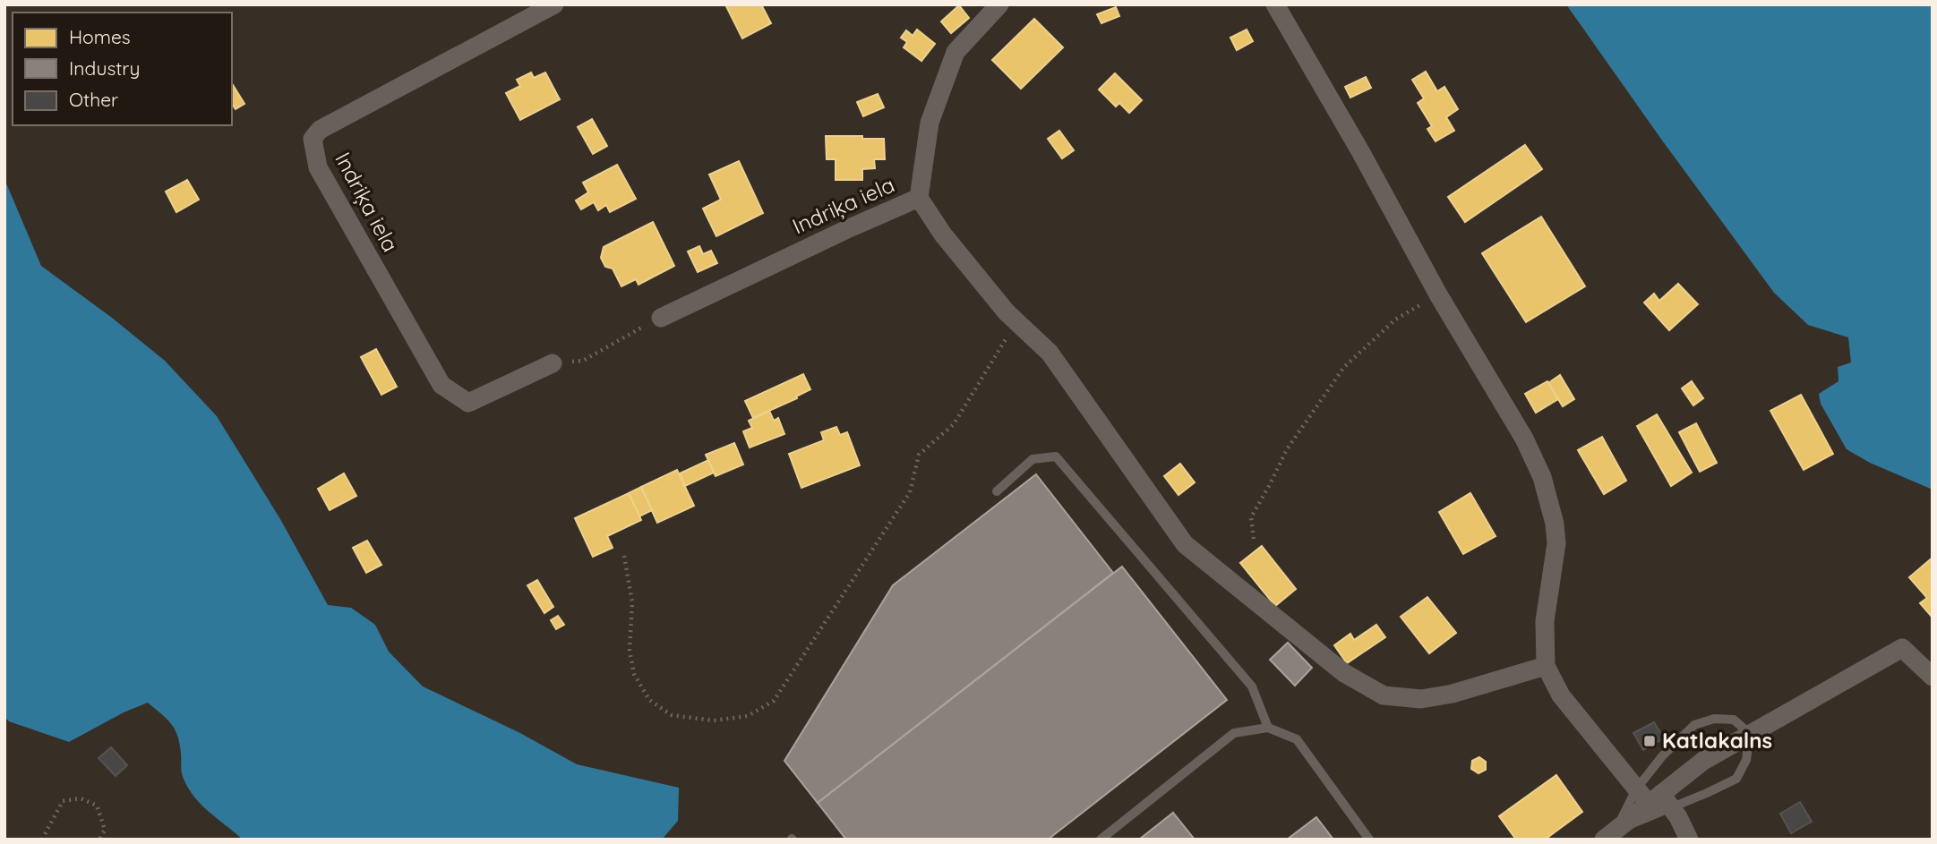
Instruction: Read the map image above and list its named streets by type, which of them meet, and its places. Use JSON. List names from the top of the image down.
{
  "streets": {
    "street": ["Indriķa iela"]
  },
  "places": {
    "transit": ["Katlakalns"]
  },
  "legend": ["Homes", "Industry", "Other"]
}
